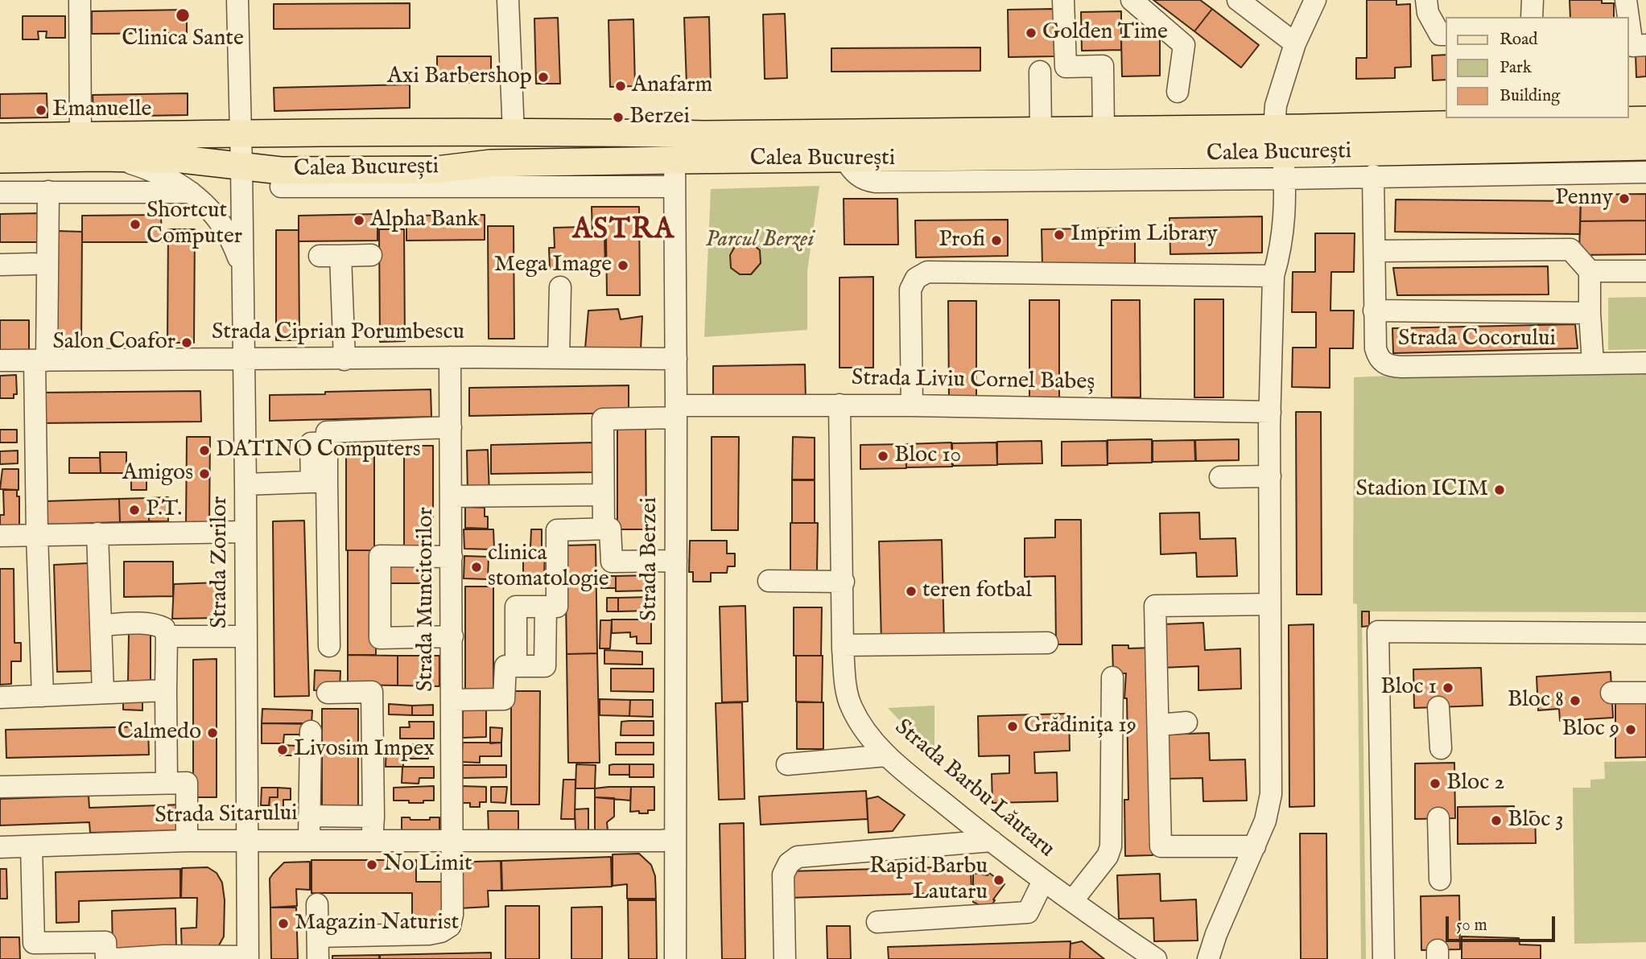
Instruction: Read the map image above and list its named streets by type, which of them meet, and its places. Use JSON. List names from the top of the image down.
{
  "streets": {
    "main road": ["Calea București"],
    "street": [
      "Strada Ciprian Porumbescu",
      "Strada Cocorului",
      "Strada Liviu Cornel Babeș",
      "Strada Berzei",
      "Strada Zorilor",
      "Strada Muncitorilor",
      "Strada Barbu Lăutaru",
      "Strada Sitarului"
    ]
  },
  "crossings": [
    ["Calea București", "Strada Berzei"],
    ["Calea București", "Strada Zorilor"],
    ["Strada Ciprian Porumbescu", "Strada Berzei"],
    ["Strada Ciprian Porumbescu", "Strada Zorilor"],
    ["Strada Ciprian Porumbescu", "Strada Muncitorilor"],
    ["Strada Liviu Cornel Babeș", "Strada Berzei"],
    ["Strada Liviu Cornel Babeș", "Strada Barbu Lăutaru"],
    ["Strada Berzei", "Strada Sitarului"],
    ["Strada Zorilor", "Strada Sitarului"],
    ["Strada Muncitorilor", "Strada Sitarului"]
  ],
  "districts": ["ASTRA"],
  "parks": ["Parcul Berzei"],
  "places": [
    "Clinica Sante",
    "Golden Time",
    "Axi Barbershop",
    "Anafarm",
    "Emanuelle",
    "Berzei",
    "Penny",
    "Alpha Bank",
    "Shortcut Computer",
    "Imprim Library",
    "Profi",
    "Mega Image",
    "Salon Coafor",
    "DATINO Computers",
    "Bloc 10",
    "Amigos",
    "Stadion ICIM",
    "P.T.",
    "clinica stomatologie",
    "teren fotbal",
    "Bloc 1",
    "Bloc 8",
    "Grădinița 19",
    "Bloc 9",
    "Calmedo",
    "Livosim Impex",
    "Bloc 2",
    "Bloc 3",
    "No Limit",
    "Rapid Barbu Lautaru",
    "Magazin Naturist"
  ],
  "legend": ["Road", "Park", "Building"],
  "scale_bar": "50 m"
}
